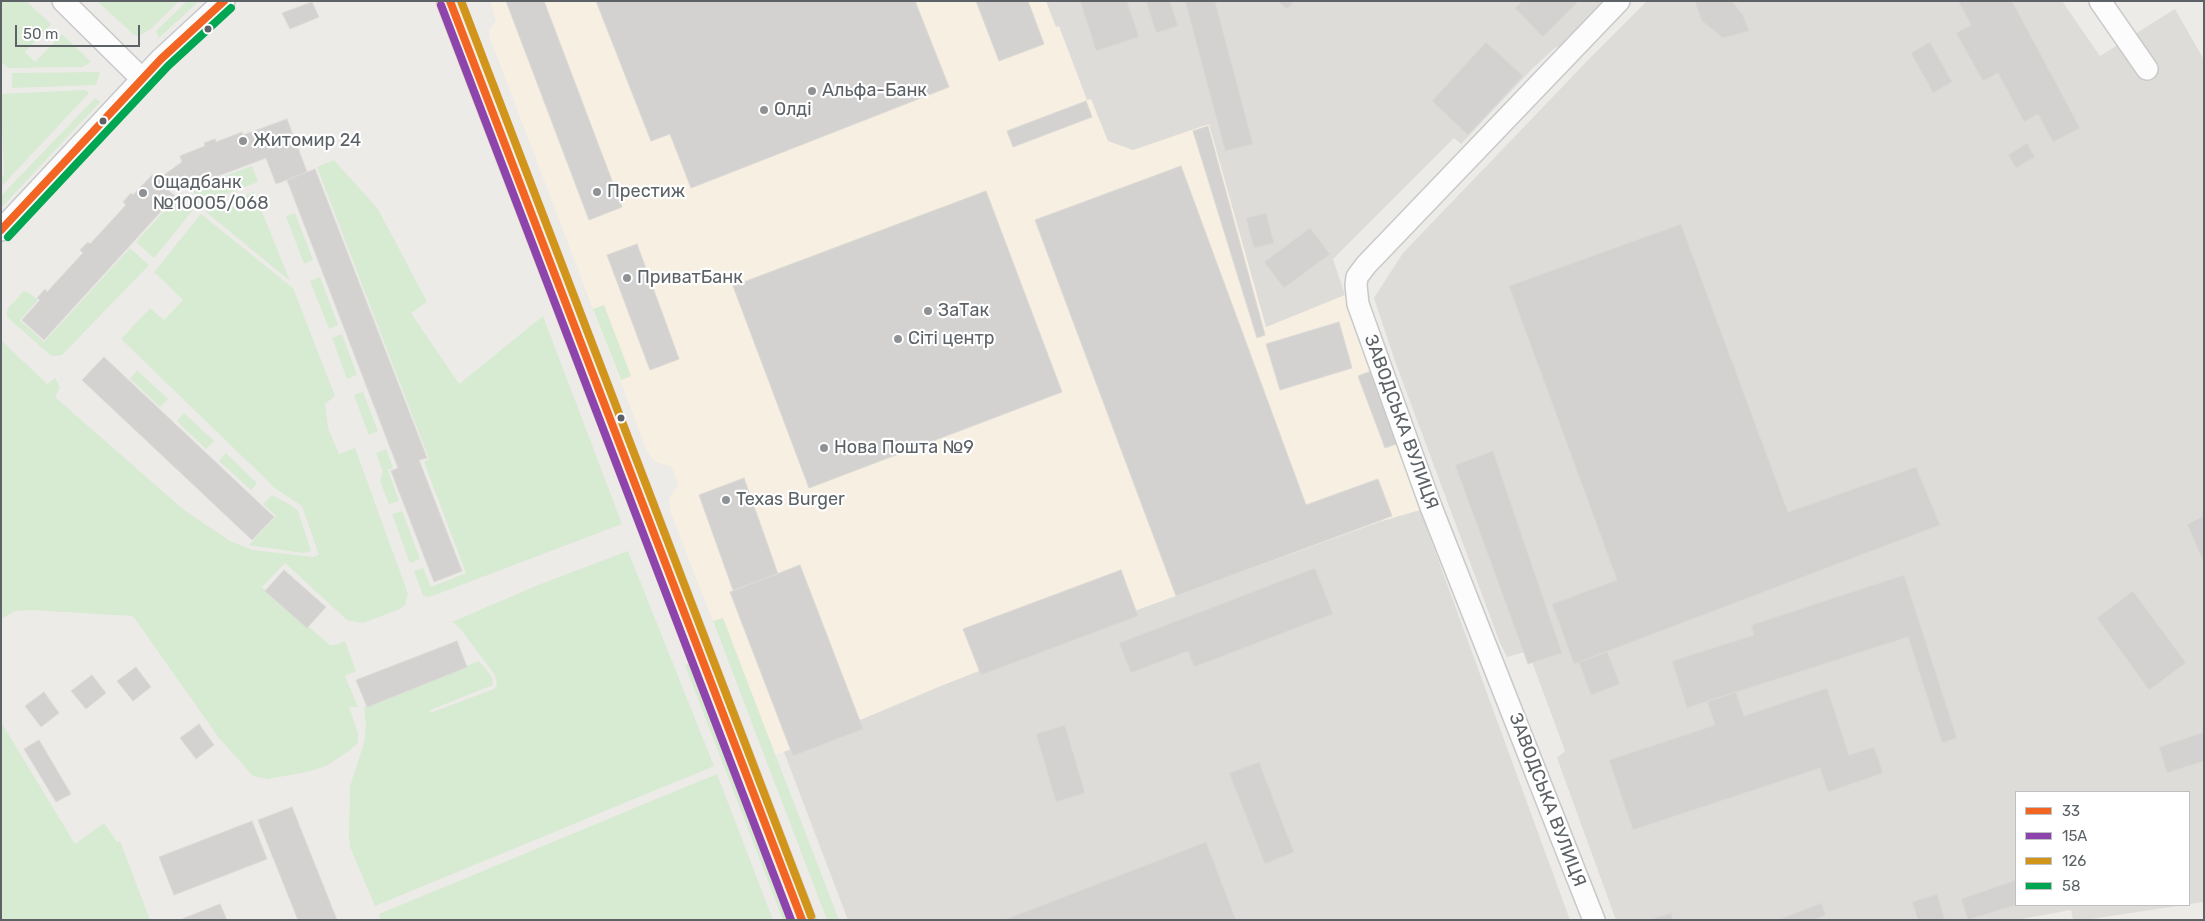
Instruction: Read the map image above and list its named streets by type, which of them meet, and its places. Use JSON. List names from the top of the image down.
{
  "streets": {
    "street": ["ЗАВОДСЬКА ВУЛИЦЯ"]
  },
  "places": [
    "Альфа-Банк",
    "Олді",
    "Житомир 24",
    "Престиж",
    "Ощадбанк №10005/068",
    "ПриватБанк",
    "ЗаТак",
    "Сіті центр",
    "Нова Пошта №9",
    "Texas Burger"
  ],
  "lines": [
    "transit line 33",
    "transit line 126",
    "transit line 15A",
    "transit line 58"
  ],
  "legend": [
    "33",
    "15A",
    "126",
    "58"
  ],
  "scale_bar": "50 m"
}
